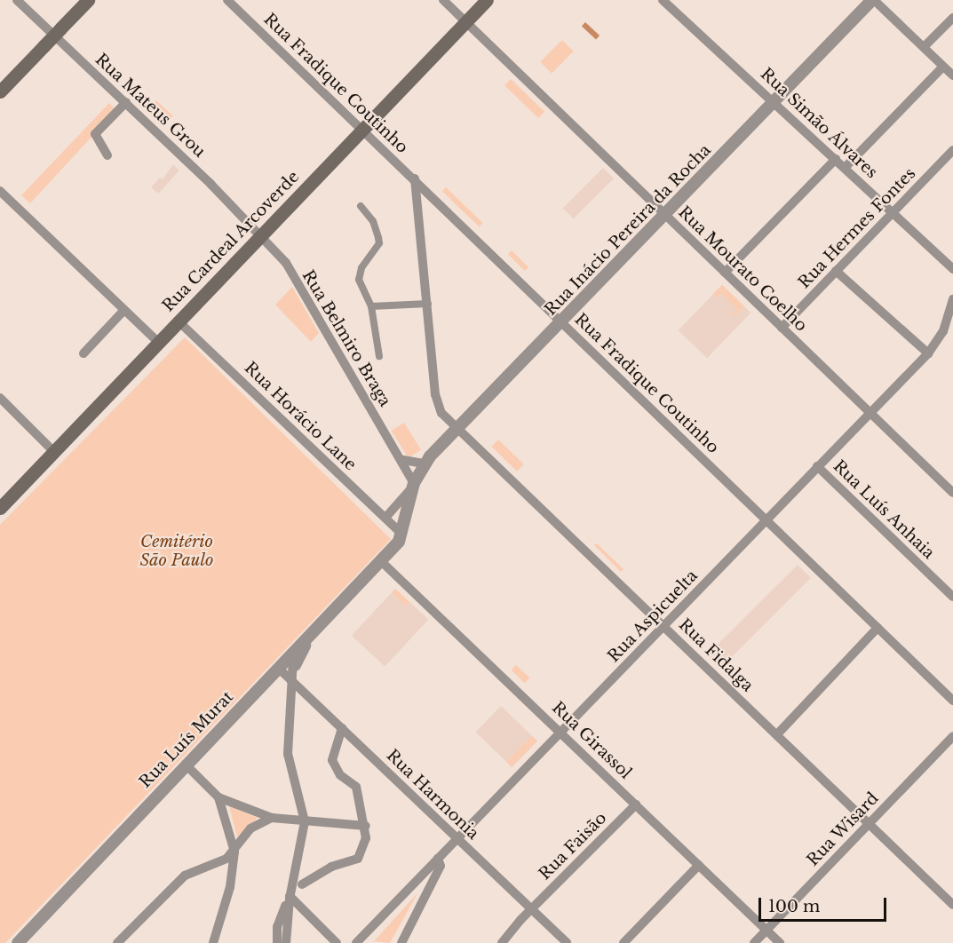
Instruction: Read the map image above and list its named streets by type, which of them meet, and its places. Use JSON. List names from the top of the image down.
{
  "streets": {
    "main road": ["Rua Cardeal Arcoverde"],
    "street": [
      "Rua Fradique Coutinho",
      "Rua Mateus Grou",
      "Rua Simão Álvares",
      "Rua Hermes Fontes",
      "Rua Inácio Pereira da Rocha",
      "Rua Mourato Coelho",
      "Rua Belmiro Braga",
      "Rua Horácio Lane",
      "Rua Luís Anhaia",
      "Rua Aspicuelta",
      "Rua Fidalga",
      "Rua Luís Murat",
      "Rua Girassol",
      "Rua Harmonia",
      "Rua Wisard",
      "Rua Faisão"
    ]
  },
  "crossings": [
    ["Rua Fradique Coutinho", "Rua Inácio Pereira da Rocha"],
    ["Rua Fradique Coutinho", "Rua Cardeal Arcoverde"],
    ["Rua Fradique Coutinho", "Rua Aspicuelta"],
    ["Rua Fradique Coutinho", "Rua Fidalga"],
    ["Rua Mateus Grou", "Rua Cardeal Arcoverde"],
    ["Rua Mateus Grou", "Rua Belmiro Braga"],
    ["Rua Simão Álvares", "Rua Hermes Fontes"],
    ["Rua Simão Álvares", "Rua Inácio Pereira da Rocha"],
    ["Rua Hermes Fontes", "Rua Mourato Coelho"],
    ["Rua Inácio Pereira da Rocha", "Rua Mourato Coelho"],
    ["Rua Inácio Pereira da Rocha", "Rua Belmiro Braga"],
    ["Rua Inácio Pereira da Rocha", "Rua Horácio Lane"],
    ["Rua Inácio Pereira da Rocha", "Rua Fidalga"],
    ["Rua Inácio Pereira da Rocha", "Rua Luís Murat"],
    ["Rua Inácio Pereira da Rocha", "Rua Girassol"],
    ["Rua Cardeal Arcoverde", "Rua Mourato Coelho"],
    ["Rua Cardeal Arcoverde", "Rua Belmiro Braga"],
    ["Rua Cardeal Arcoverde", "Rua Horácio Lane"],
    ["Rua Mourato Coelho", "Rua Aspicuelta"],
    ["Rua Luís Anhaia", "Rua Aspicuelta"],
    ["Rua Aspicuelta", "Rua Fidalga"],
    ["Rua Aspicuelta", "Rua Girassol"],
    ["Rua Aspicuelta", "Rua Harmonia"],
    ["Rua Fidalga", "Rua Wisard"],
    ["Rua Luís Murat", "Rua Girassol"],
    ["Rua Luís Murat", "Rua Harmonia"],
    ["Rua Girassol", "Rua Wisard"],
    ["Rua Girassol", "Rua Faisão"],
    ["Rua Harmonia", "Rua Faisão"]
  ],
  "parks": ["Cemitério São Paulo"],
  "scale_bar": "100 m"
}
